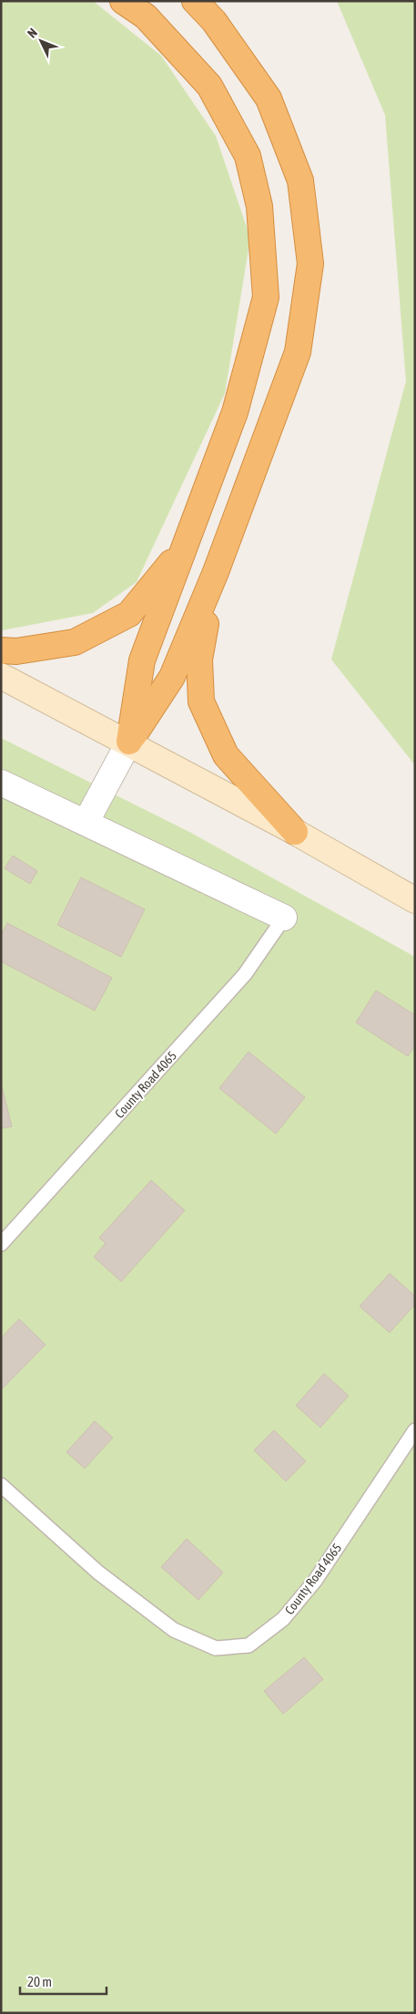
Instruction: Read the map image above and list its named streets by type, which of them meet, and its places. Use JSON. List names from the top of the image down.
{
  "streets": {
    "lane": ["County Road 4065"]
  },
  "scale_bar": "20 m",
  "north": "top left"
}
